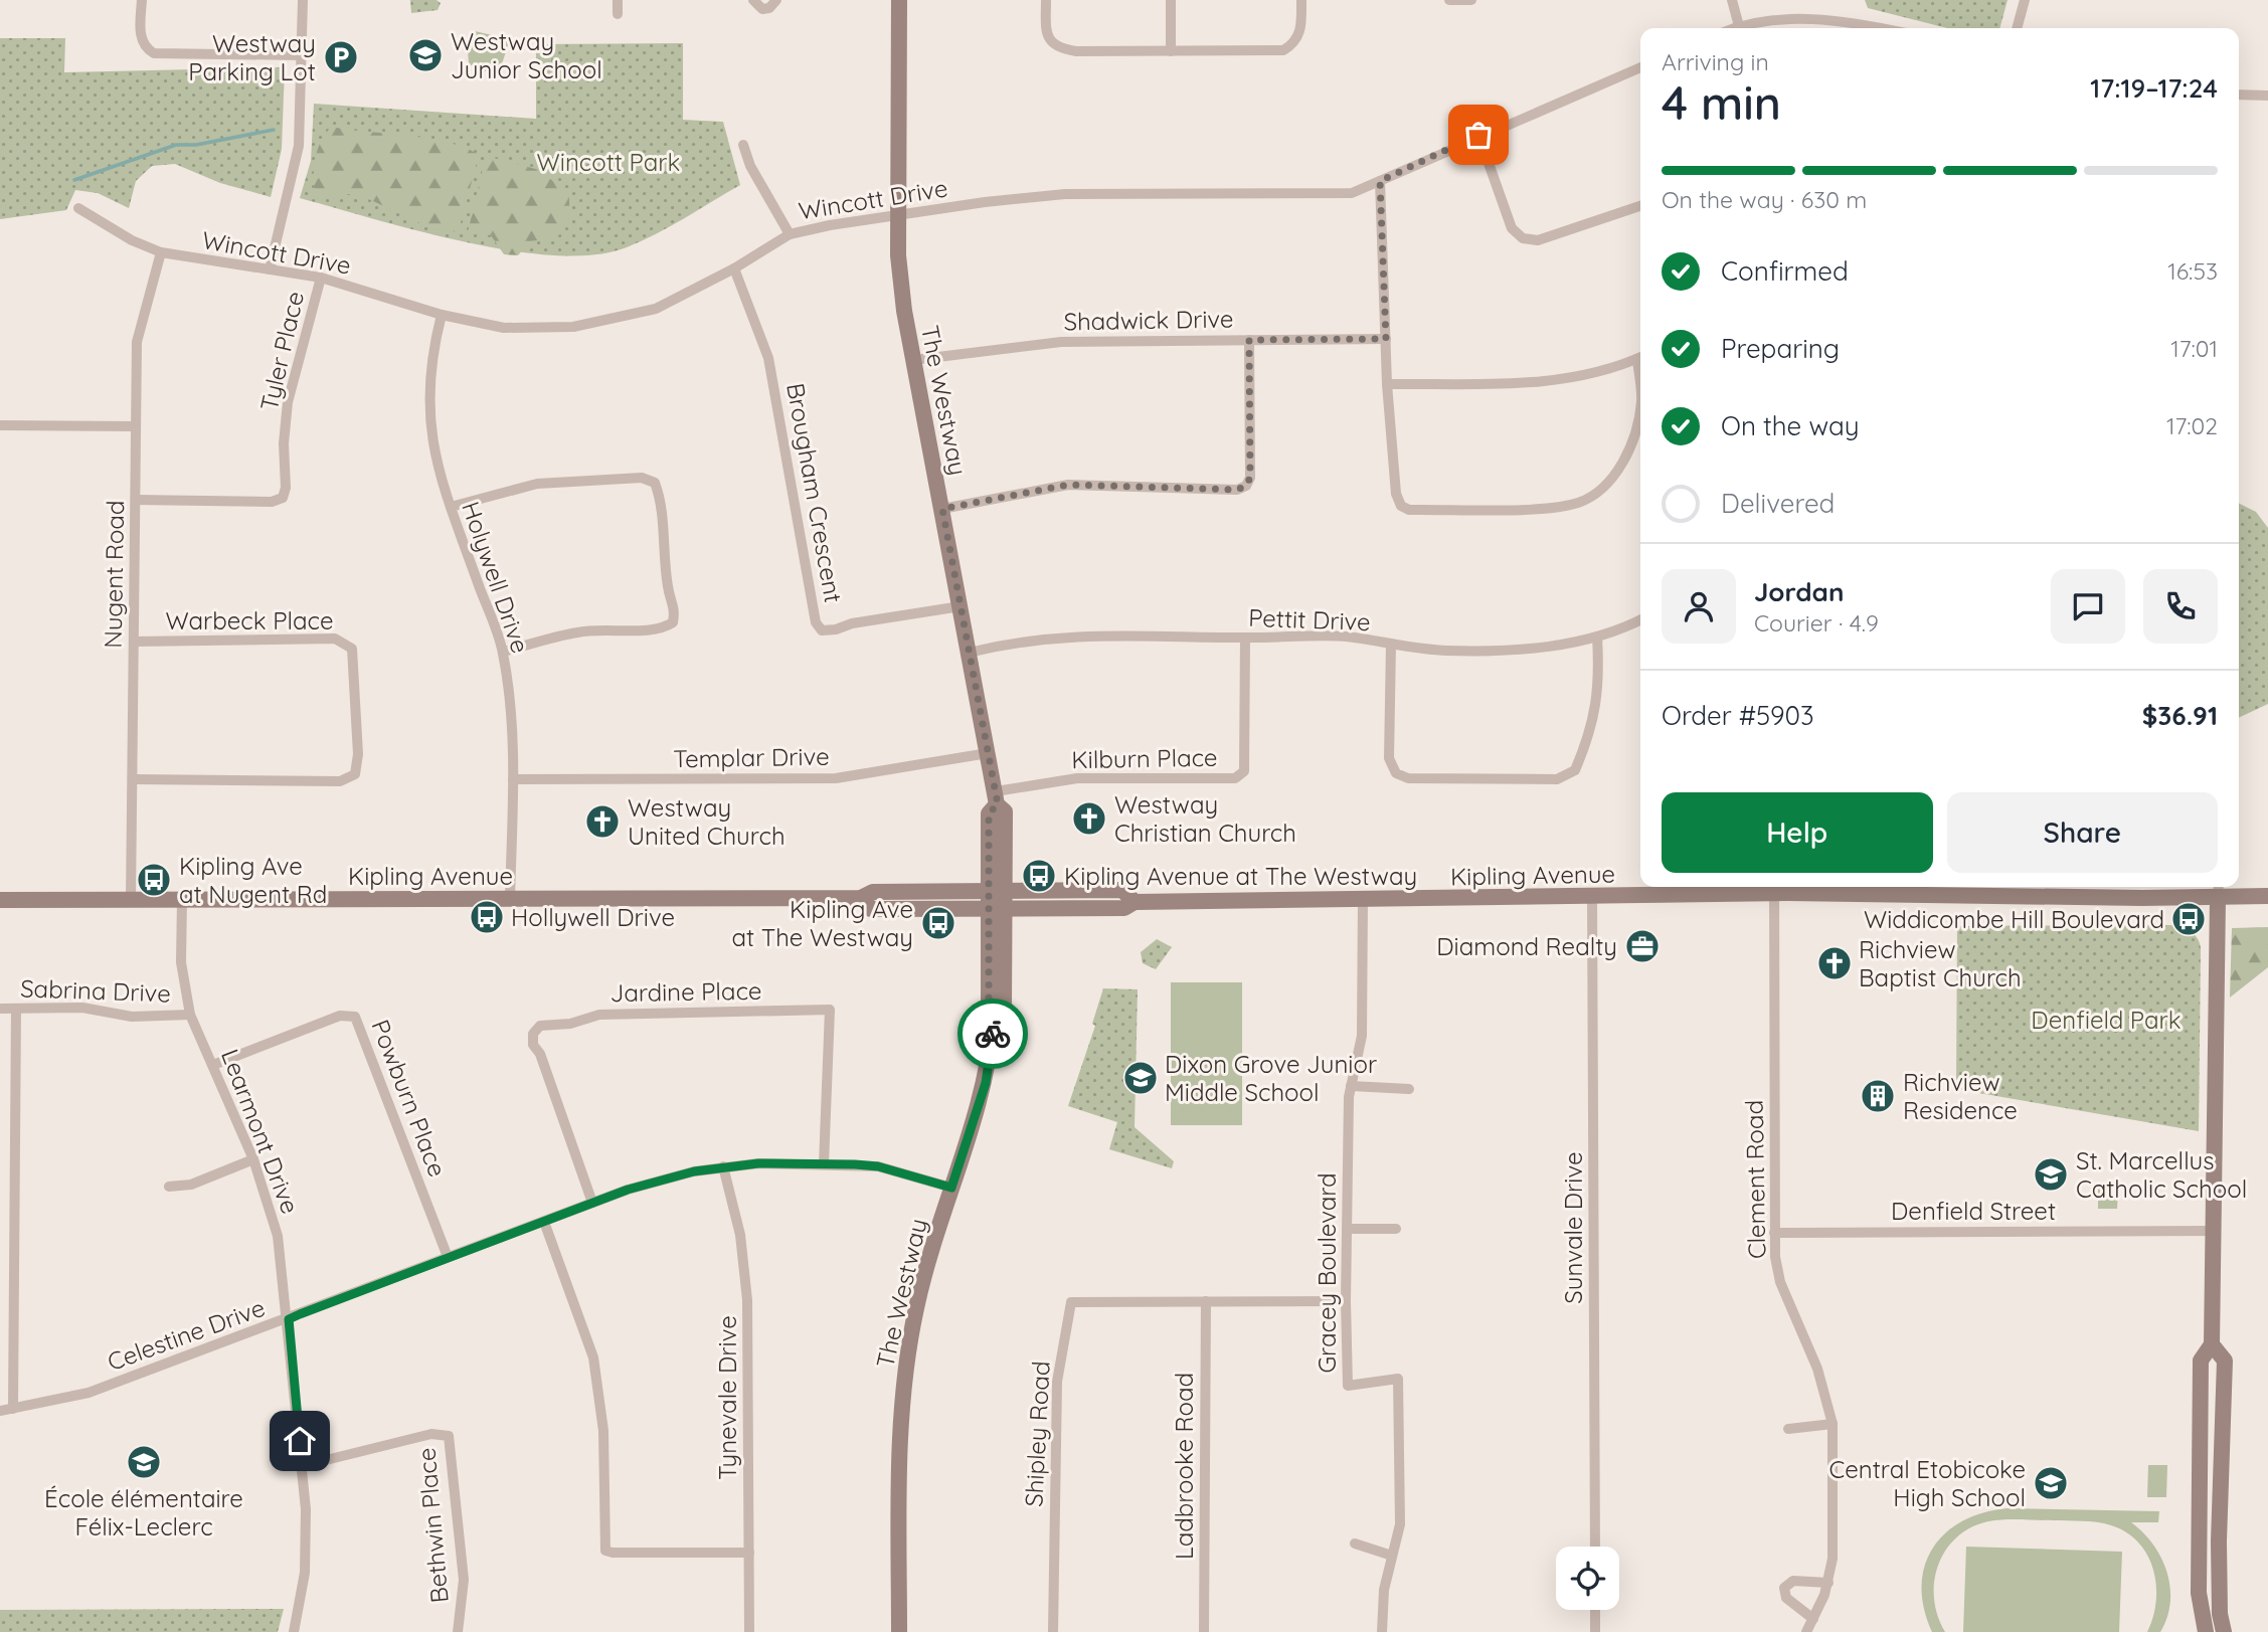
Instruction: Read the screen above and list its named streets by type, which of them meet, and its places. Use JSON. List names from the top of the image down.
{
  "streets": {
    "main road": ["The Westway", "Kipling Avenue"],
    "street": [
      "Wincott Drive",
      "Shadwick Drive",
      "Tyler Place",
      "Brougham Crescent",
      "Nugent Road",
      "Holywell Drive",
      "Pettit Drive",
      "Warbeck Place",
      "Templar Drive",
      "Kilburn Place",
      "Sabrina Drive",
      "Jardine Place",
      "Powburn Place",
      "Learmont Drive",
      "Clement Road",
      "Denfield Street",
      "Sunvale Drive",
      "Gracey Boulevard",
      "Celestine Drive",
      "Tynevale Drive",
      "Shipley Road",
      "Ladbrooke Road",
      "Bethwin Place"
    ]
  },
  "crossings": [
    ["Wincott Drive", "Tyler Place"],
    ["Wincott Drive", "The Westway"],
    ["Wincott Drive", "Brougham Crescent"],
    ["Wincott Drive", "Nugent Road"],
    ["Wincott Drive", "Holywell Drive"],
    ["Shadwick Drive", "The Westway"],
    ["Tyler Place", "Nugent Road"],
    ["The Westway", "Brougham Crescent"],
    ["The Westway", "Pettit Drive"],
    ["The Westway", "Templar Drive"],
    ["The Westway", "Kilburn Place"],
    ["The Westway", "Kipling Avenue"],
    ["The Westway", "Celestine Drive"],
    ["Nugent Road", "Warbeck Place"],
    ["Nugent Road", "Kipling Avenue"],
    ["Holywell Drive", "Templar Drive"],
    ["Holywell Drive", "Kipling Avenue"],
    ["Pettit Drive", "Kilburn Place"],
    ["Kipling Avenue", "Learmont Drive"],
    ["Kipling Avenue", "Clement Road"],
    ["Kipling Avenue", "Sunvale Drive"],
    ["Kipling Avenue", "Gracey Boulevard"],
    ["Sabrina Drive", "Learmont Drive"],
    ["Jardine Place", "Celestine Drive"],
    ["Powburn Place", "Learmont Drive"],
    ["Powburn Place", "Celestine Drive"],
    ["Learmont Drive", "Celestine Drive"],
    ["Learmont Drive", "Bethwin Place"],
    ["Clement Road", "Denfield Street"],
    ["Gracey Boulevard", "Shipley Road"],
    ["Celestine Drive", "Tynevale Drive"],
    ["Shipley Road", "Ladbrooke Road"]
  ],
  "parks": ["Wincott Park", "Denfield Park"],
  "places": {
    "school or university": [
      "Westway Junior School",
      "Dixon Grove Junior Middle School",
      "St. Marcellus Catholic School",
      "École élémentaire Félix-Leclerc",
      "Central Etobicoke High School"
    ],
    "parking": ["Westway Parking Lot"],
    "church": ["Westway Christian Church", "Westway United Church", "Richview Baptist Church"],
    "bus stop": [
      "Kipling Avenue at The Westway",
      "Kipling Ave at Nugent Rd",
      "Hollywell Drive",
      "Widdicombe Hill Boulevard",
      "Kipling Ave at The Westway"
    ],
    "office": ["Diamond Realty"],
    "building": ["Richview Residence"]
  },
  "page": {
    "heading": ["4 min", "Arriving in", "17:19–17:24"],
    "panel": [
      "Jordan",
      "Courier · 4.9",
      "Order #5903",
      "$36.91"
    ],
    "bar": "On the way · 630 m",
    "list": [
      ["Confirmed", "16:53"],
      ["Preparing", "17:01"],
      ["On the way", "17:02"],
      "Delivered"
    ],
    "buttons": ["Help", "Share"]
  }
}
